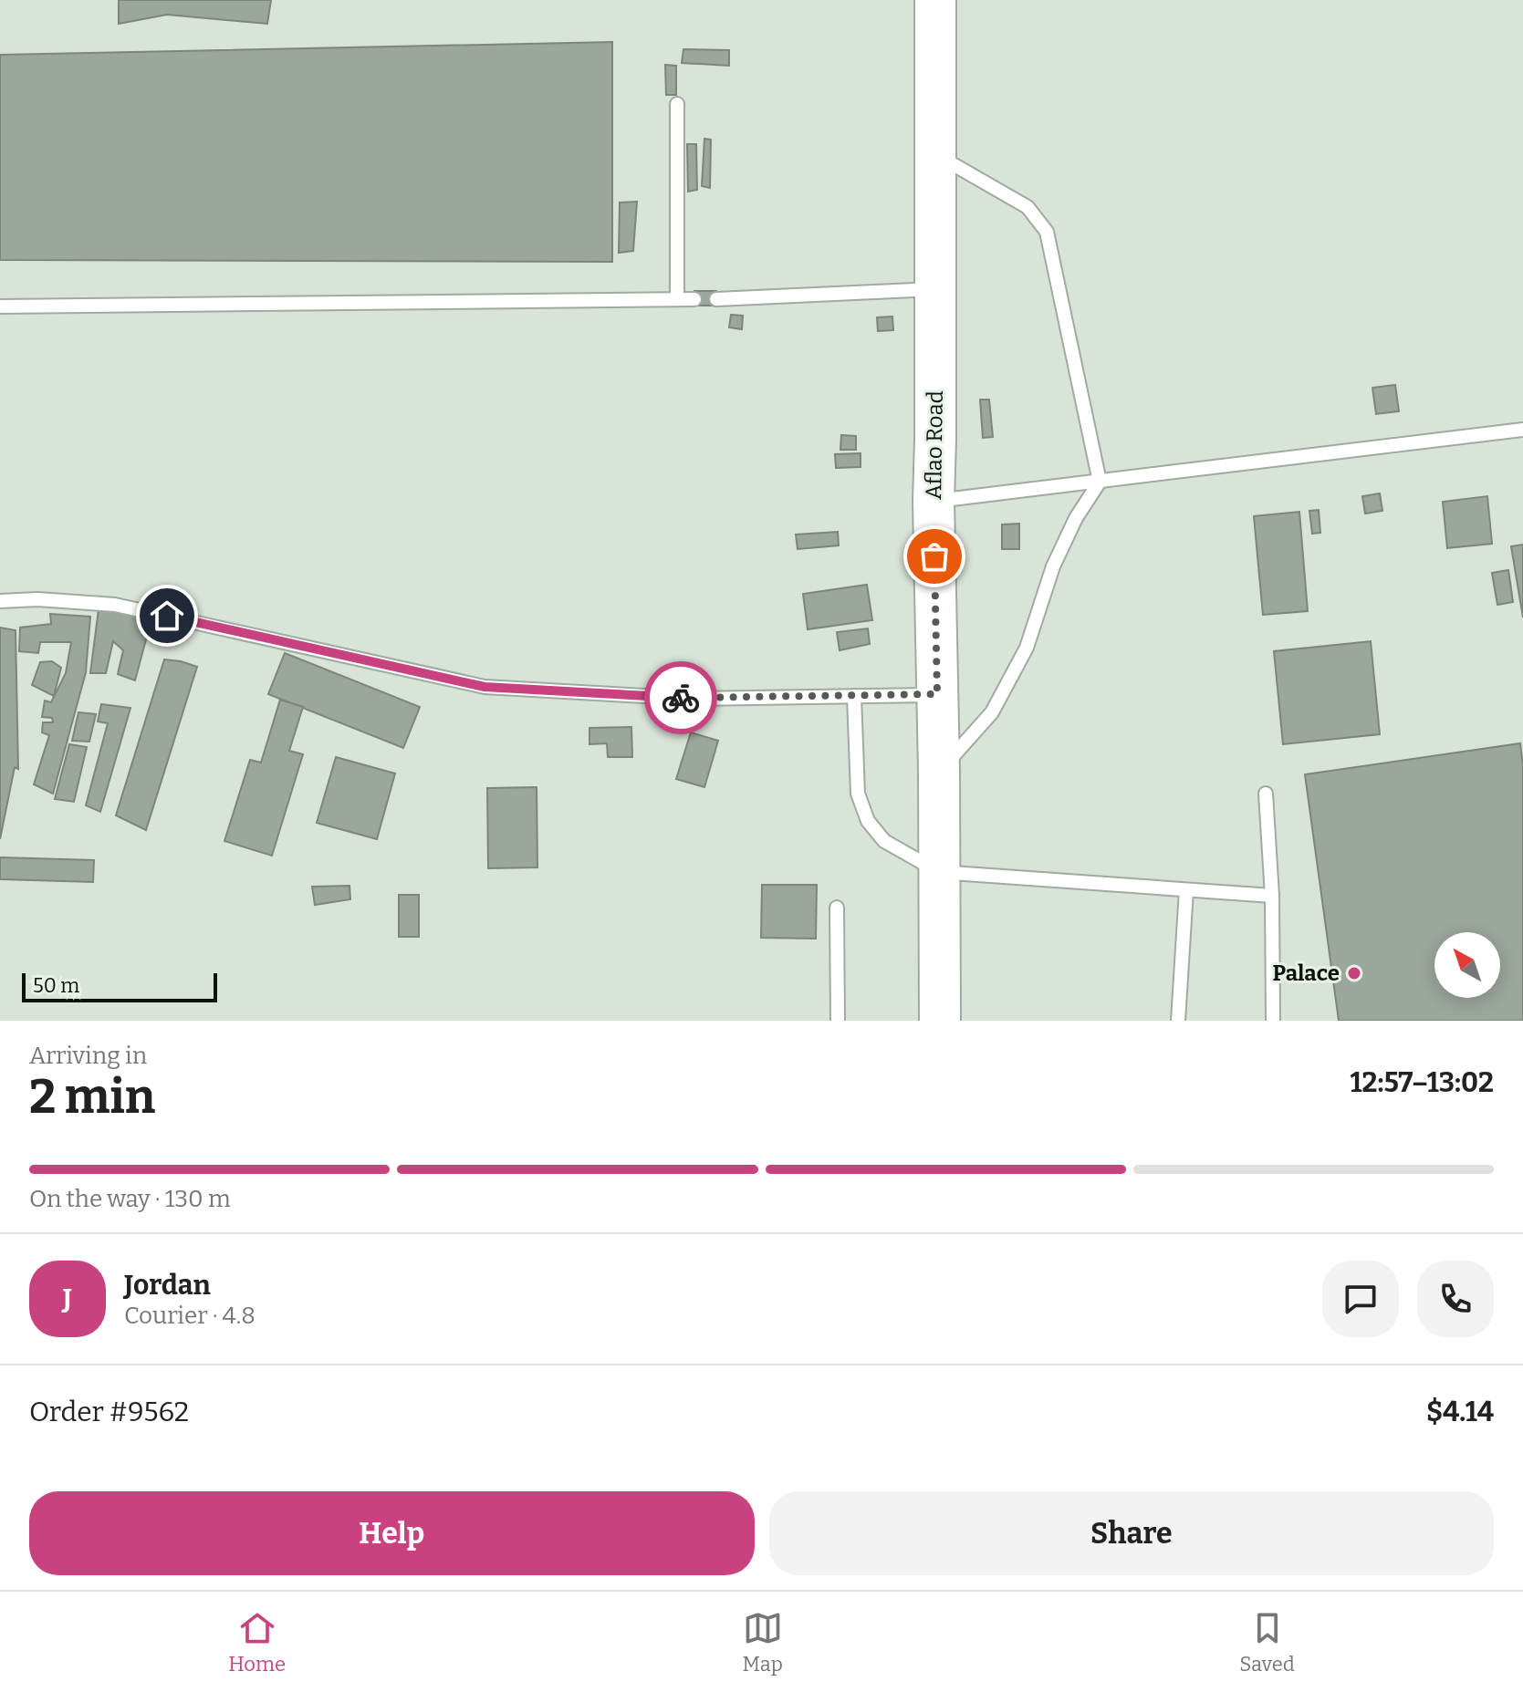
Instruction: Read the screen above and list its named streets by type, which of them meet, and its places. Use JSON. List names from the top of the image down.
{
  "streets": {
    "highway": ["Aflao Road"]
  },
  "places": ["Palace"],
  "scale_bar": "50 m",
  "north": "top left",
  "page": {
    "scale": "50 m",
    "heading": ["2 min", "Arriving in", "12:57–13:02"],
    "panel": [
      "Jordan",
      "Courier · 4.8",
      "Order #9562",
      "$4.14"
    ],
    "bar": "On the way · 130 m",
    "round": "J",
    "buttons": ["Help", "Share"],
    "tabs": ["Home", "Map", "Saved"]
  }
}
